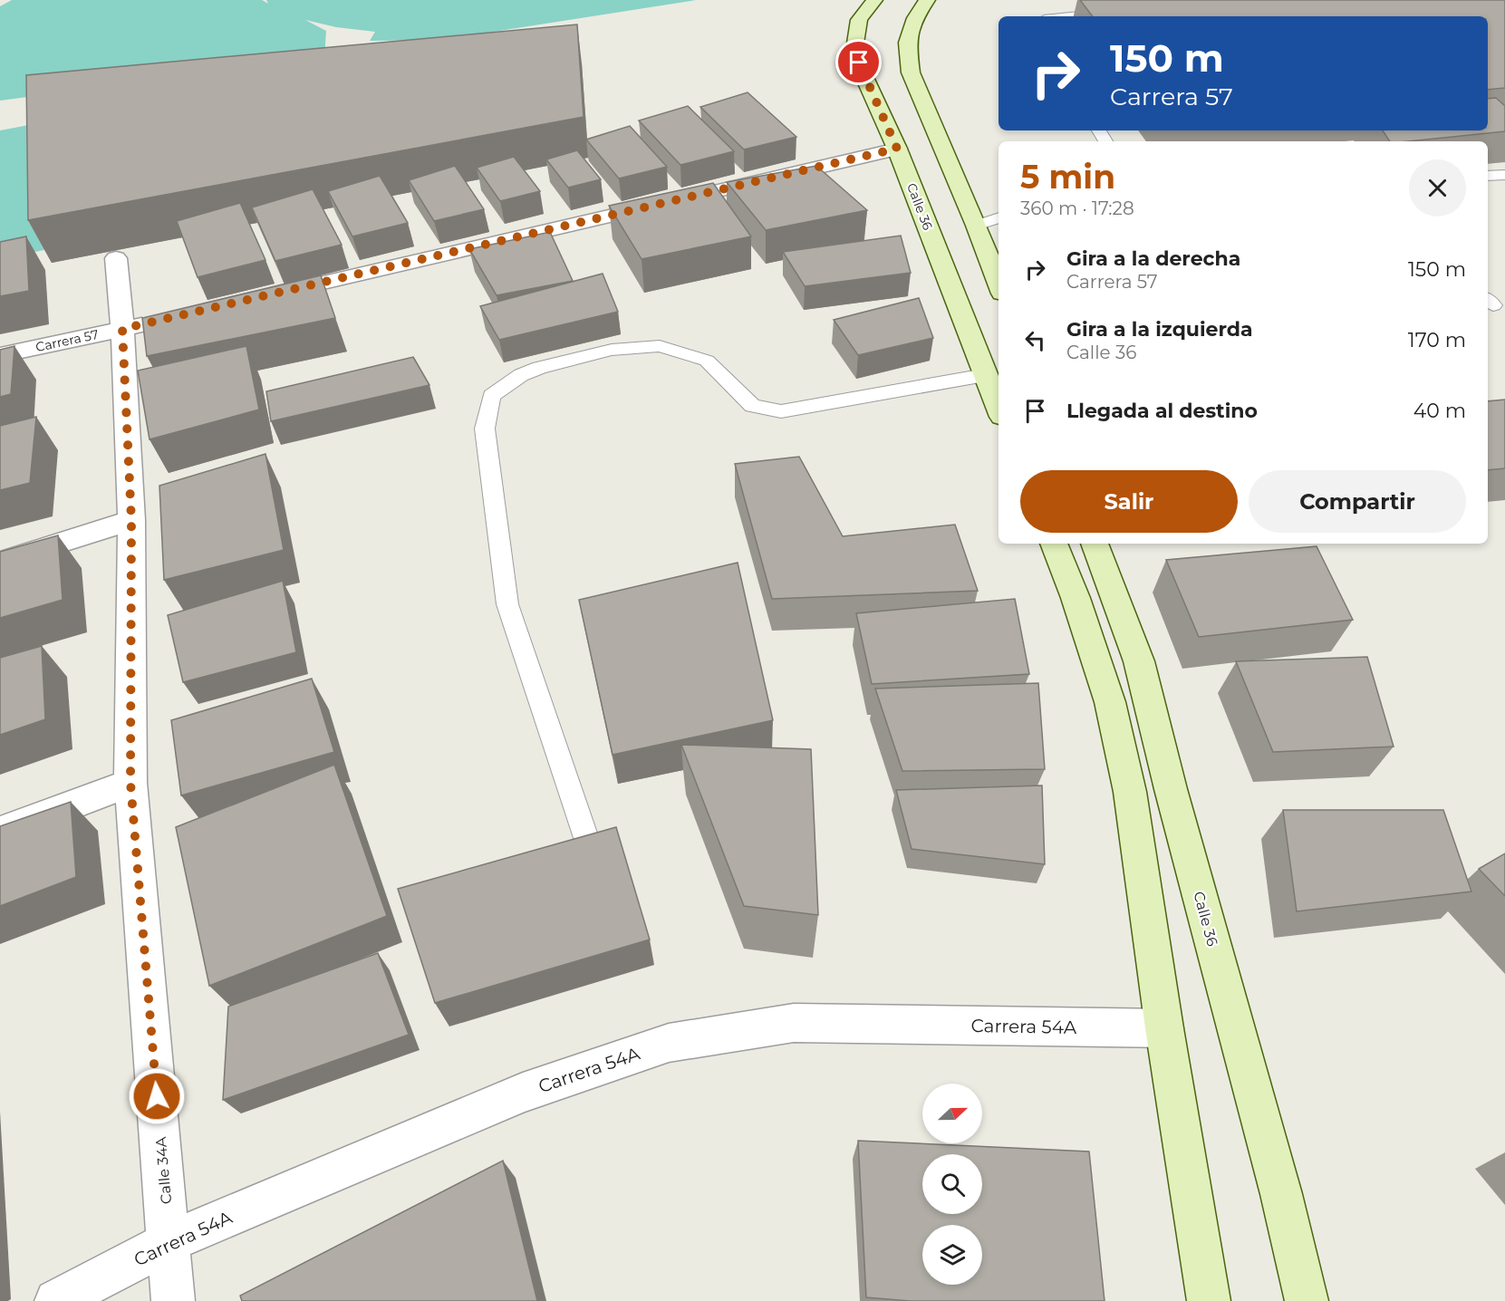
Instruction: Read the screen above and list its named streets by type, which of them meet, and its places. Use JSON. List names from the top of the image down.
{
  "streets": {
    "main road": ["Calle 36"],
    "street": ["Carrera 57", "Carrera 54A", "Calle 34A"]
  },
  "crossings": [
    ["Carrera 57", "Calle 34A"],
    ["Carrera 54A", "Calle 34A"]
  ],
  "north": "right",
  "page": {
    "turn": ["150 m", "Carrera 57"],
    "heading": ["5 min", "360 m · 17:28"],
    "list": [
      {
        "name": "Gira a la derecha",
        "note": "Carrera 57",
        "value": "150 m"
      },
      {
        "name": "Gira a la izquierda",
        "note": "Calle 36",
        "value": "170 m"
      },
      {
        "name": "Llegada al destino",
        "value": "40 m"
      }
    ],
    "buttons": ["Salir", "Compartir"]
  }
}
